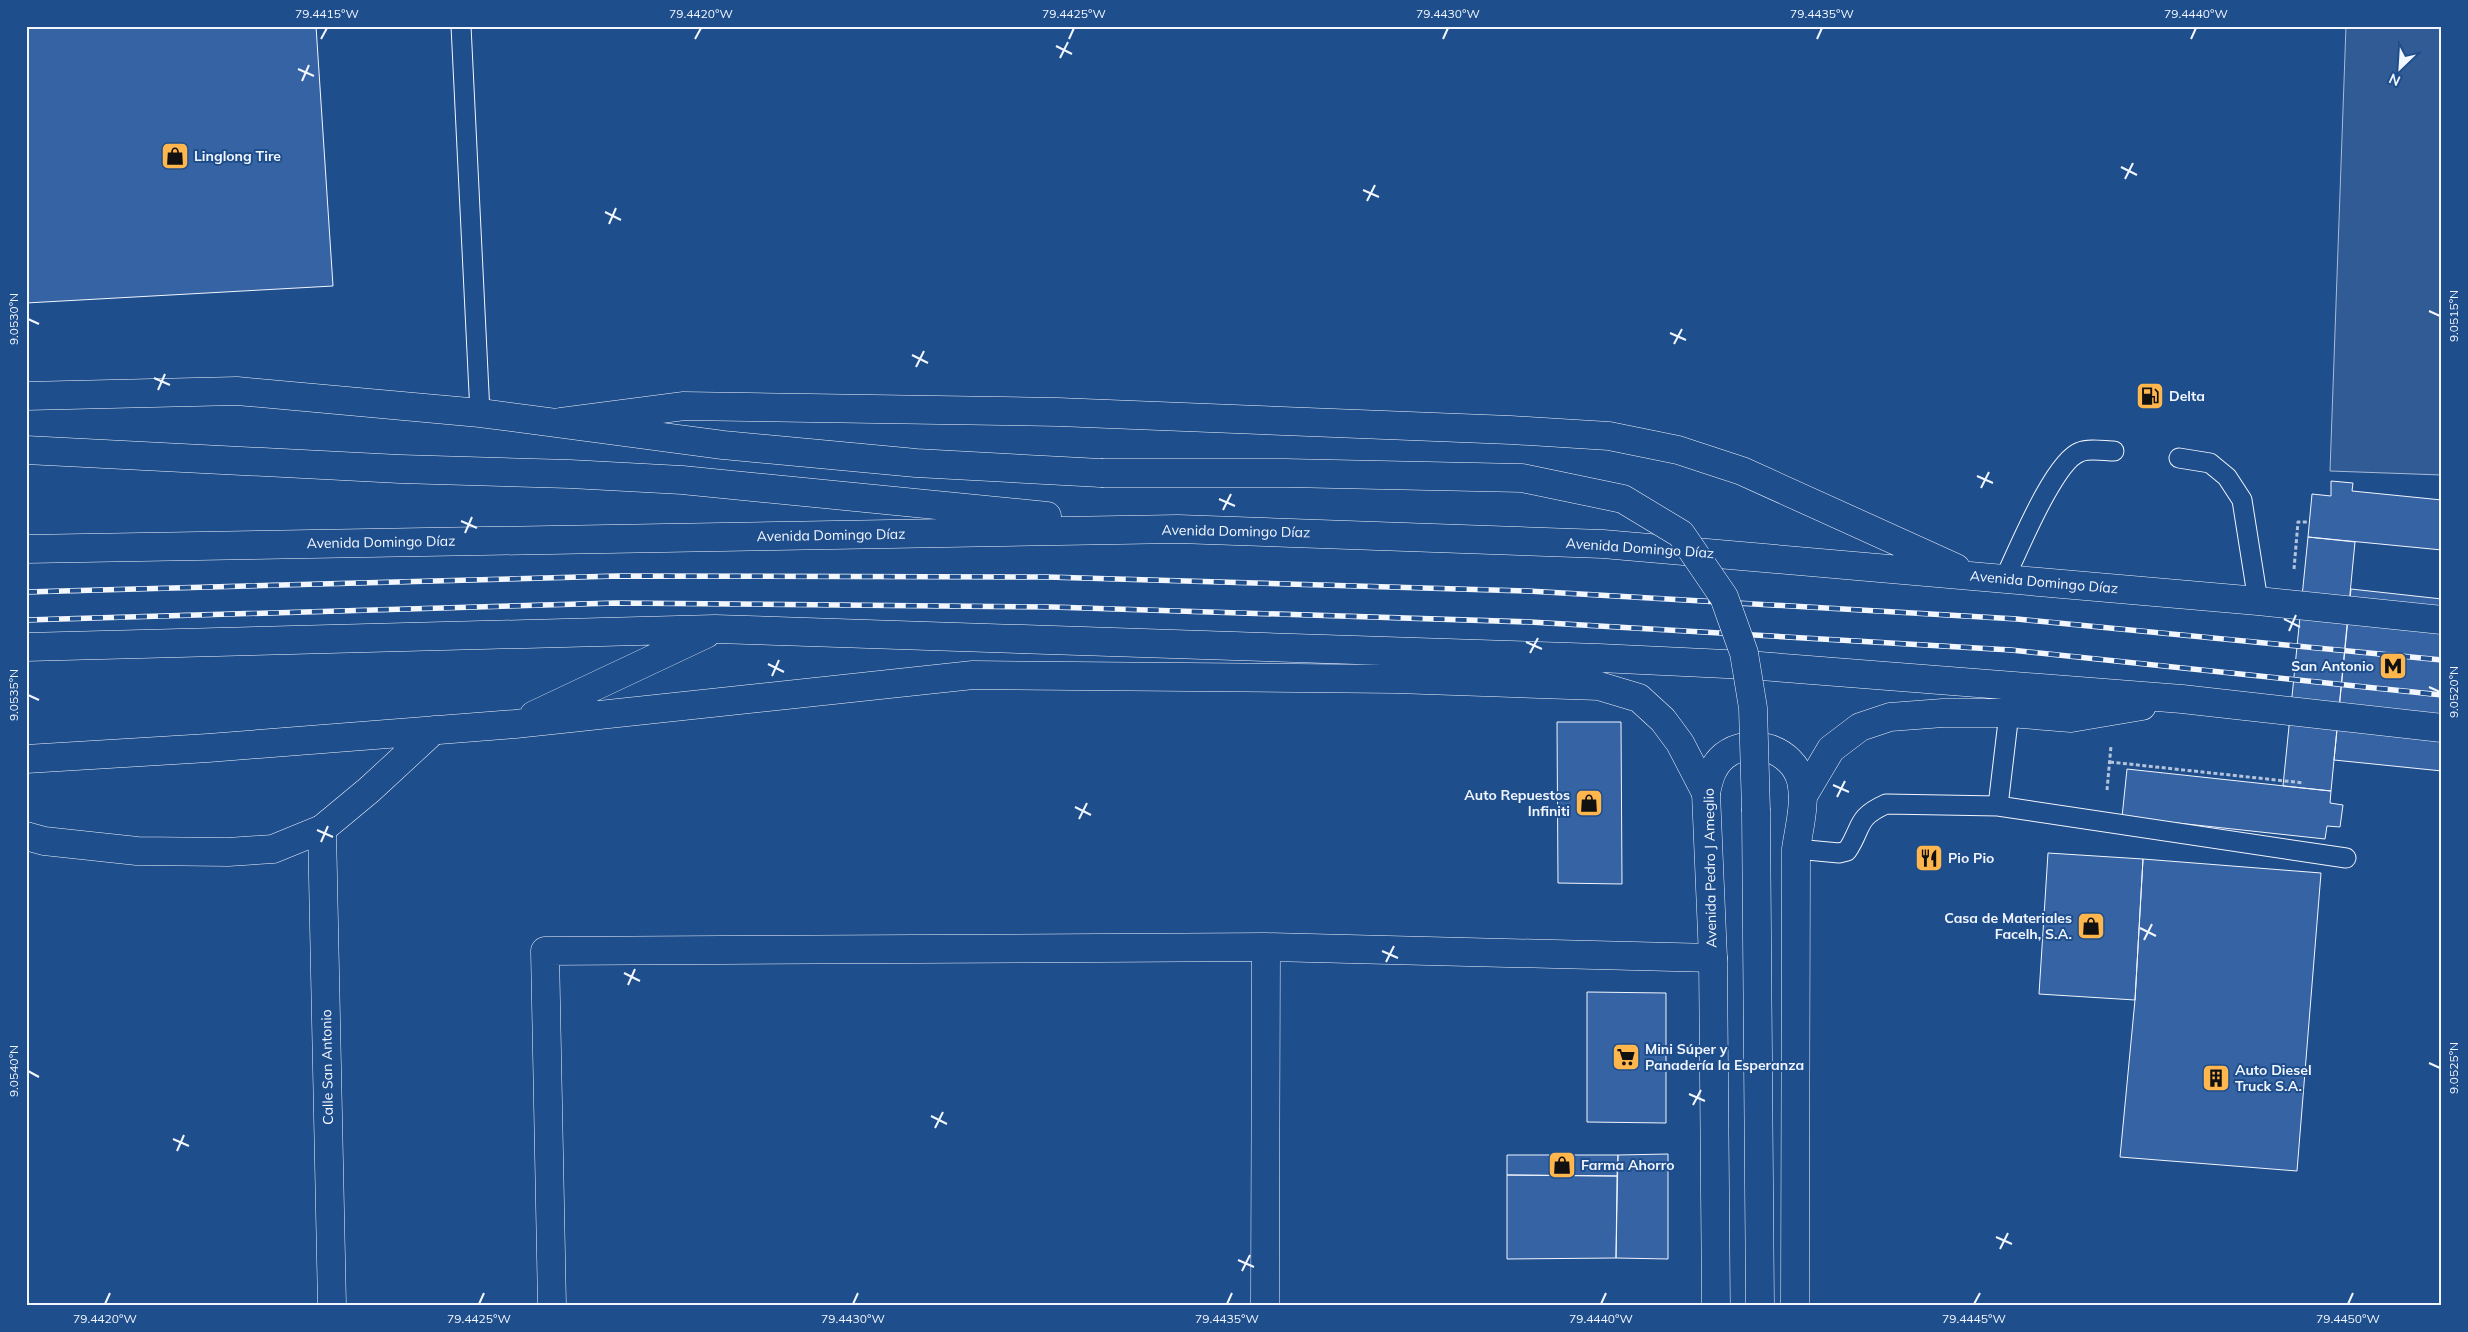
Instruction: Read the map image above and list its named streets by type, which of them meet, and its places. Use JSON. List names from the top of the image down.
{
  "streets": {
    "main road": ["Avenida Domingo Díaz", "Avenida Pedro J Ameglio", "Calle San Antonio"]
  },
  "places": {
    "shop": [
      "Linglong Tire",
      "Auto Repuestos Infiniti",
      "Casa de Materiales Facelh, S.A.",
      "Farma Ahorro"
    ],
    "fuel station": ["Delta"],
    "metro station": ["San Antonio"],
    "restaurant": ["Pio Pio"],
    "supermarket": ["Mini Súper y Panadería la Esperanza"],
    "building": ["Auto Diesel Truck S.A."]
  },
  "north": "bottom left",
  "coordinates": [
    "79.4415°W",
    "79.4420°W",
    "79.4425°W",
    "79.4430°W",
    "79.4435°W",
    "79.4440°W",
    "9.0515°N",
    "9.0530°N",
    "9.0520°N",
    "9.0535°N",
    "9.0525°N",
    "9.0540°N",
    "79.4445°W",
    "79.4450°W"
  ]
}
